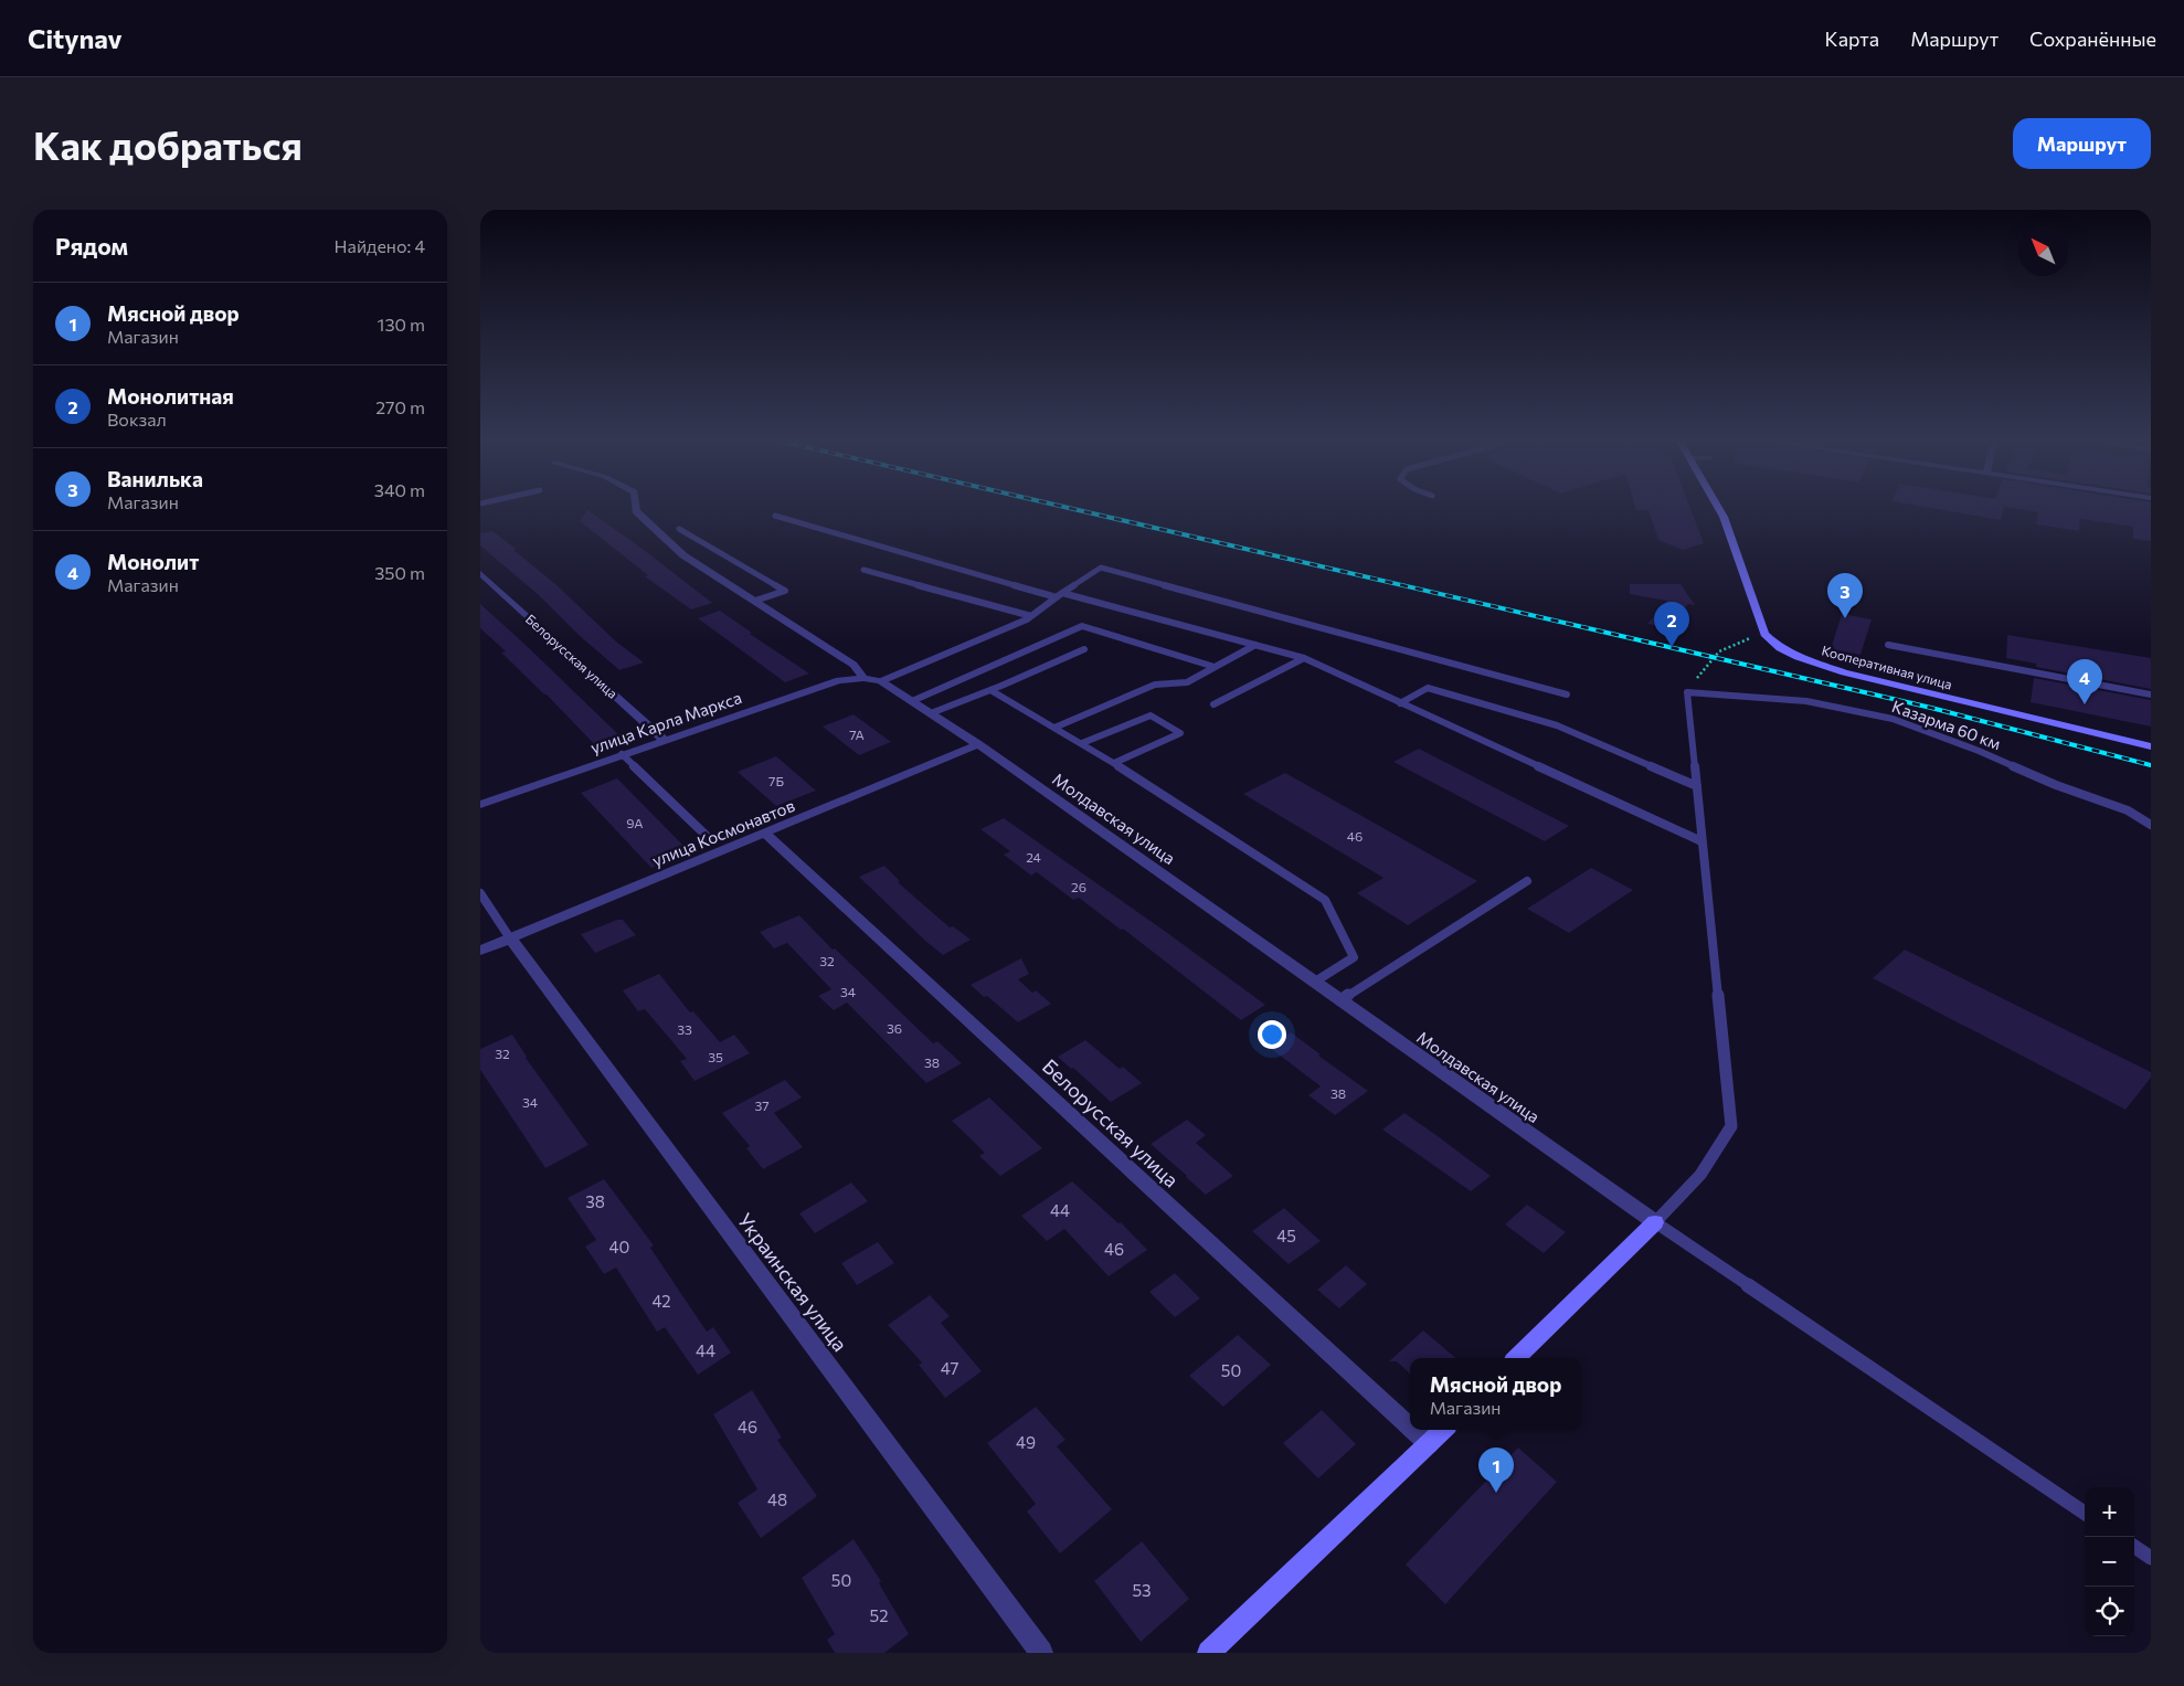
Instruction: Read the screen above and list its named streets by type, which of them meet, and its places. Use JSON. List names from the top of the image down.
{
  "streets": {
    "street": [
      "Белорусская улица",
      "Кооперативная улица",
      "улица Карла Маркса",
      "Молдавская улица",
      "улица Космонавтов",
      "Украинская улица"
    ],
    "lane": ["Казарма 60 км"]
  },
  "crossings": [
    ["Белорусская улица", "улица Карла Маркса"],
    ["Белорусская улица", "улица Космонавтов"],
    ["улица Карла Маркса", "Молдавская улица"],
    ["Молдавская улица", "улица Космонавтов"],
    ["улица Космонавтов", "Украинская улица"]
  ],
  "house_numbers": [
    "7А",
    "7Б",
    "9А",
    "46",
    "24",
    "26",
    "32",
    "34",
    "36",
    "33",
    "32",
    "35",
    "38",
    "38",
    "34",
    "37",
    "38",
    "44",
    "45",
    "40",
    "46",
    "42",
    "44",
    "47",
    "50",
    "46",
    "49",
    "48",
    "50",
    "53",
    "52"
  ],
  "north": "top left",
  "page": {
    "header": "Citynav",
    "nav": ["Карта", "Маршрут", "Сохранённые"],
    "buttons": "Маршрут",
    "title": "Как добраться",
    "heading": ["Рядом", "Найдено: 4"],
    "list": [
      {
        "mark": "1",
        "name": "Мясной двор",
        "note": "Магазин",
        "value": "130 m"
      },
      {
        "mark": "2",
        "name": "Монолитная",
        "note": "Вокзал",
        "value": "270 m"
      },
      {
        "mark": "3",
        "name": "Ванилька",
        "note": "Магазин",
        "value": "340 m"
      },
      {
        "mark": "4",
        "name": "Монолит",
        "note": "Магазин",
        "value": "350 m"
      }
    ],
    "pins": [
      "3",
      "2",
      "4",
      "1"
    ],
    "popup": ["Мясной двор", "Магазин"],
    "map_buttons": ["+", "−"]
  }
}
